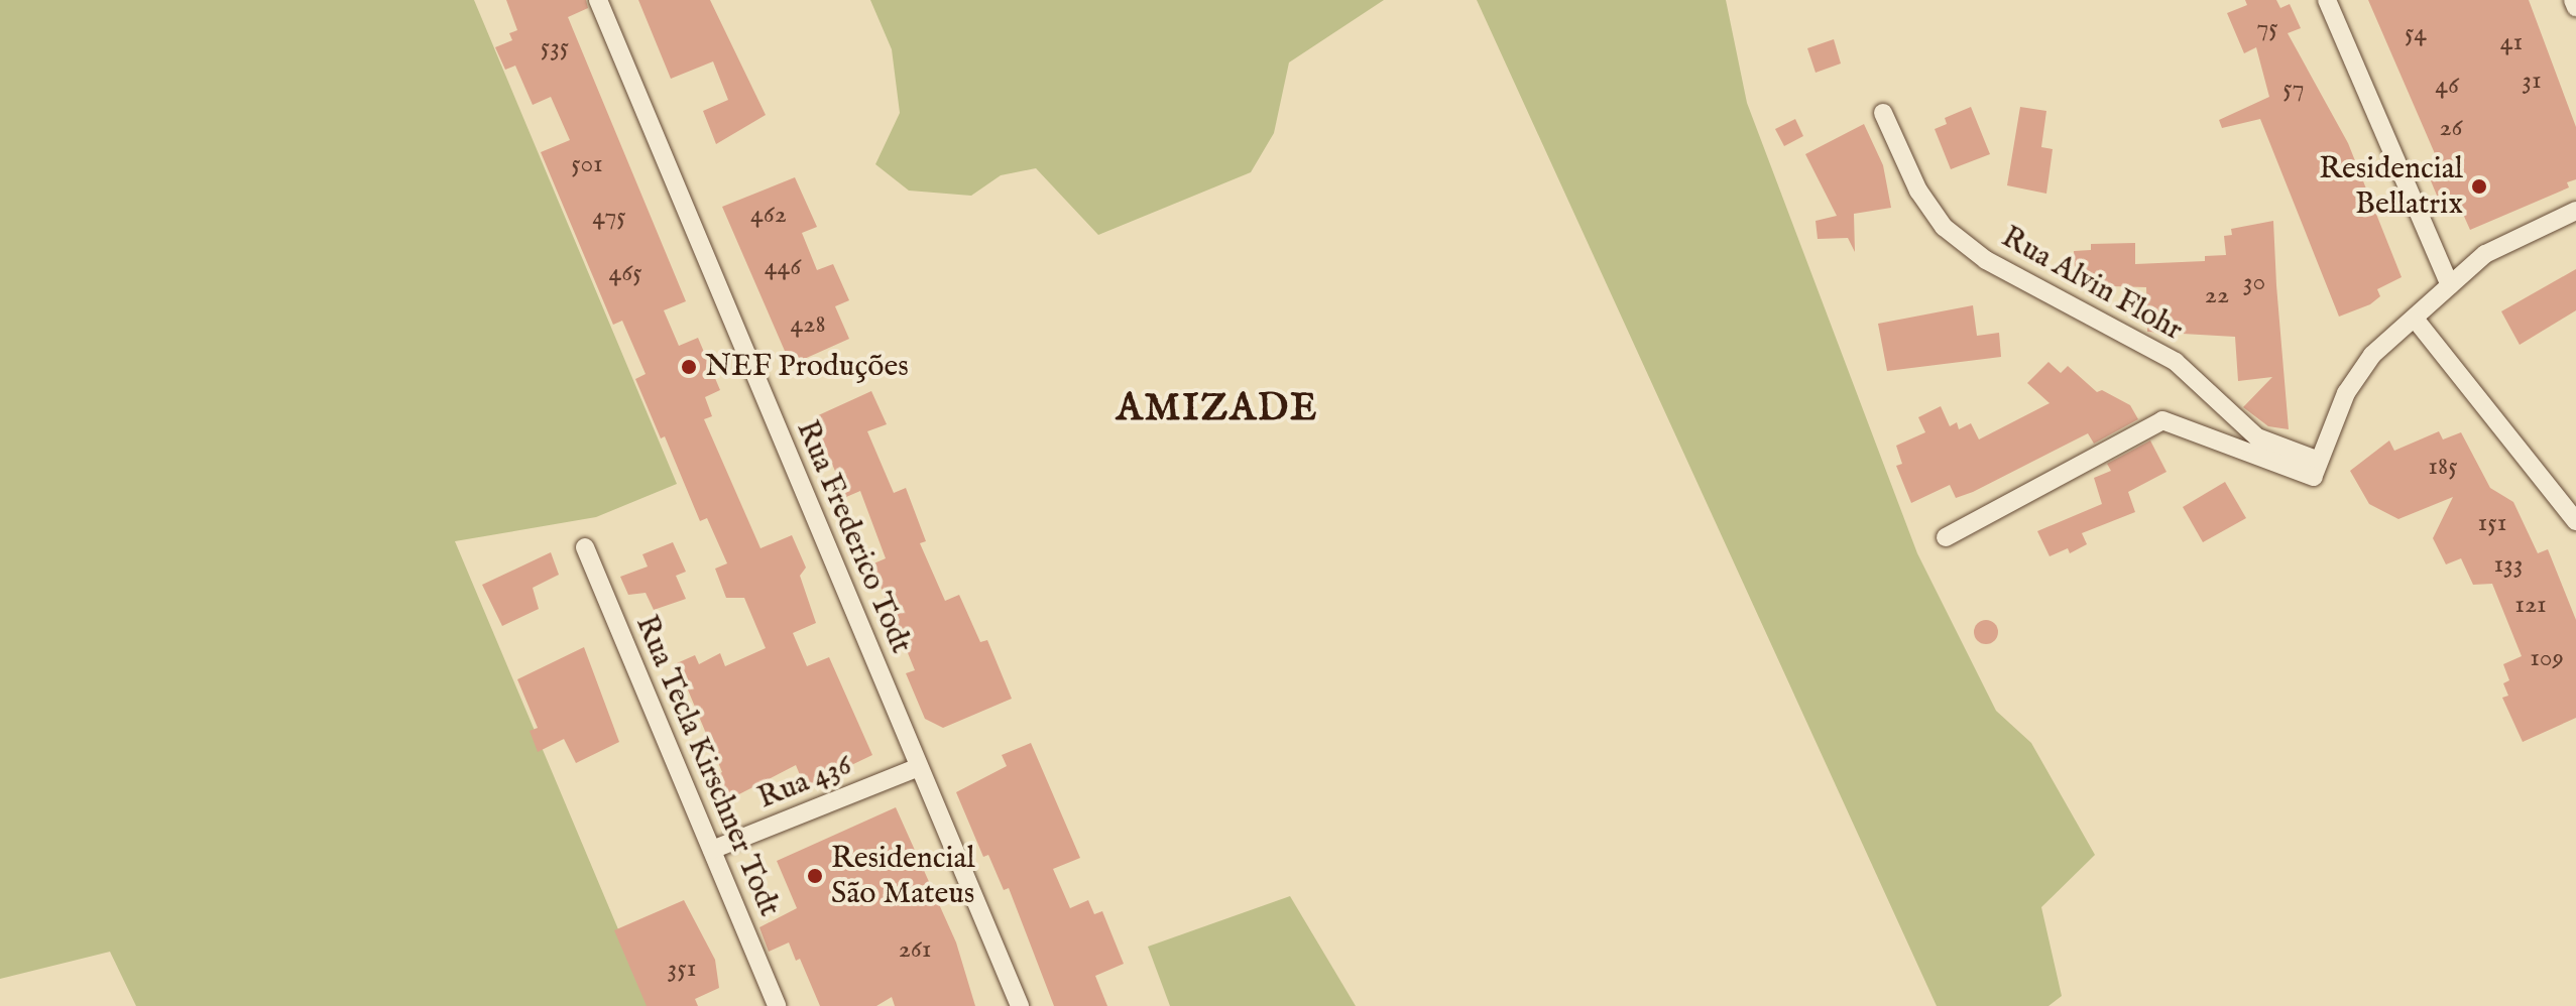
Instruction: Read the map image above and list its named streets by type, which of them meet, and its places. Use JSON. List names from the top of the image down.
{
  "streets": {
    "street": [
      "Rua Alvin Flohr",
      "Rua Frederico Todt",
      "Rua Tecla Kirschner Todt",
      "Rua 436"
    ]
  },
  "crossings": [
    ["Rua Frederico Todt", "Rua 436"],
    ["Rua Tecla Kirschner Todt", "Rua 436"]
  ],
  "districts": ["AMIZADE"],
  "places": ["Residencial Bellatrix", "NEF Produções", "Residencial São Mateus"],
  "house_numbers": [
    "75",
    "54",
    "41",
    "535",
    "31",
    "46",
    "57",
    "26",
    "501",
    "462",
    "475",
    "446",
    "465",
    "30",
    "22",
    "428",
    "185",
    "151",
    "133",
    "121",
    "109",
    "261",
    "351"
  ]
}
